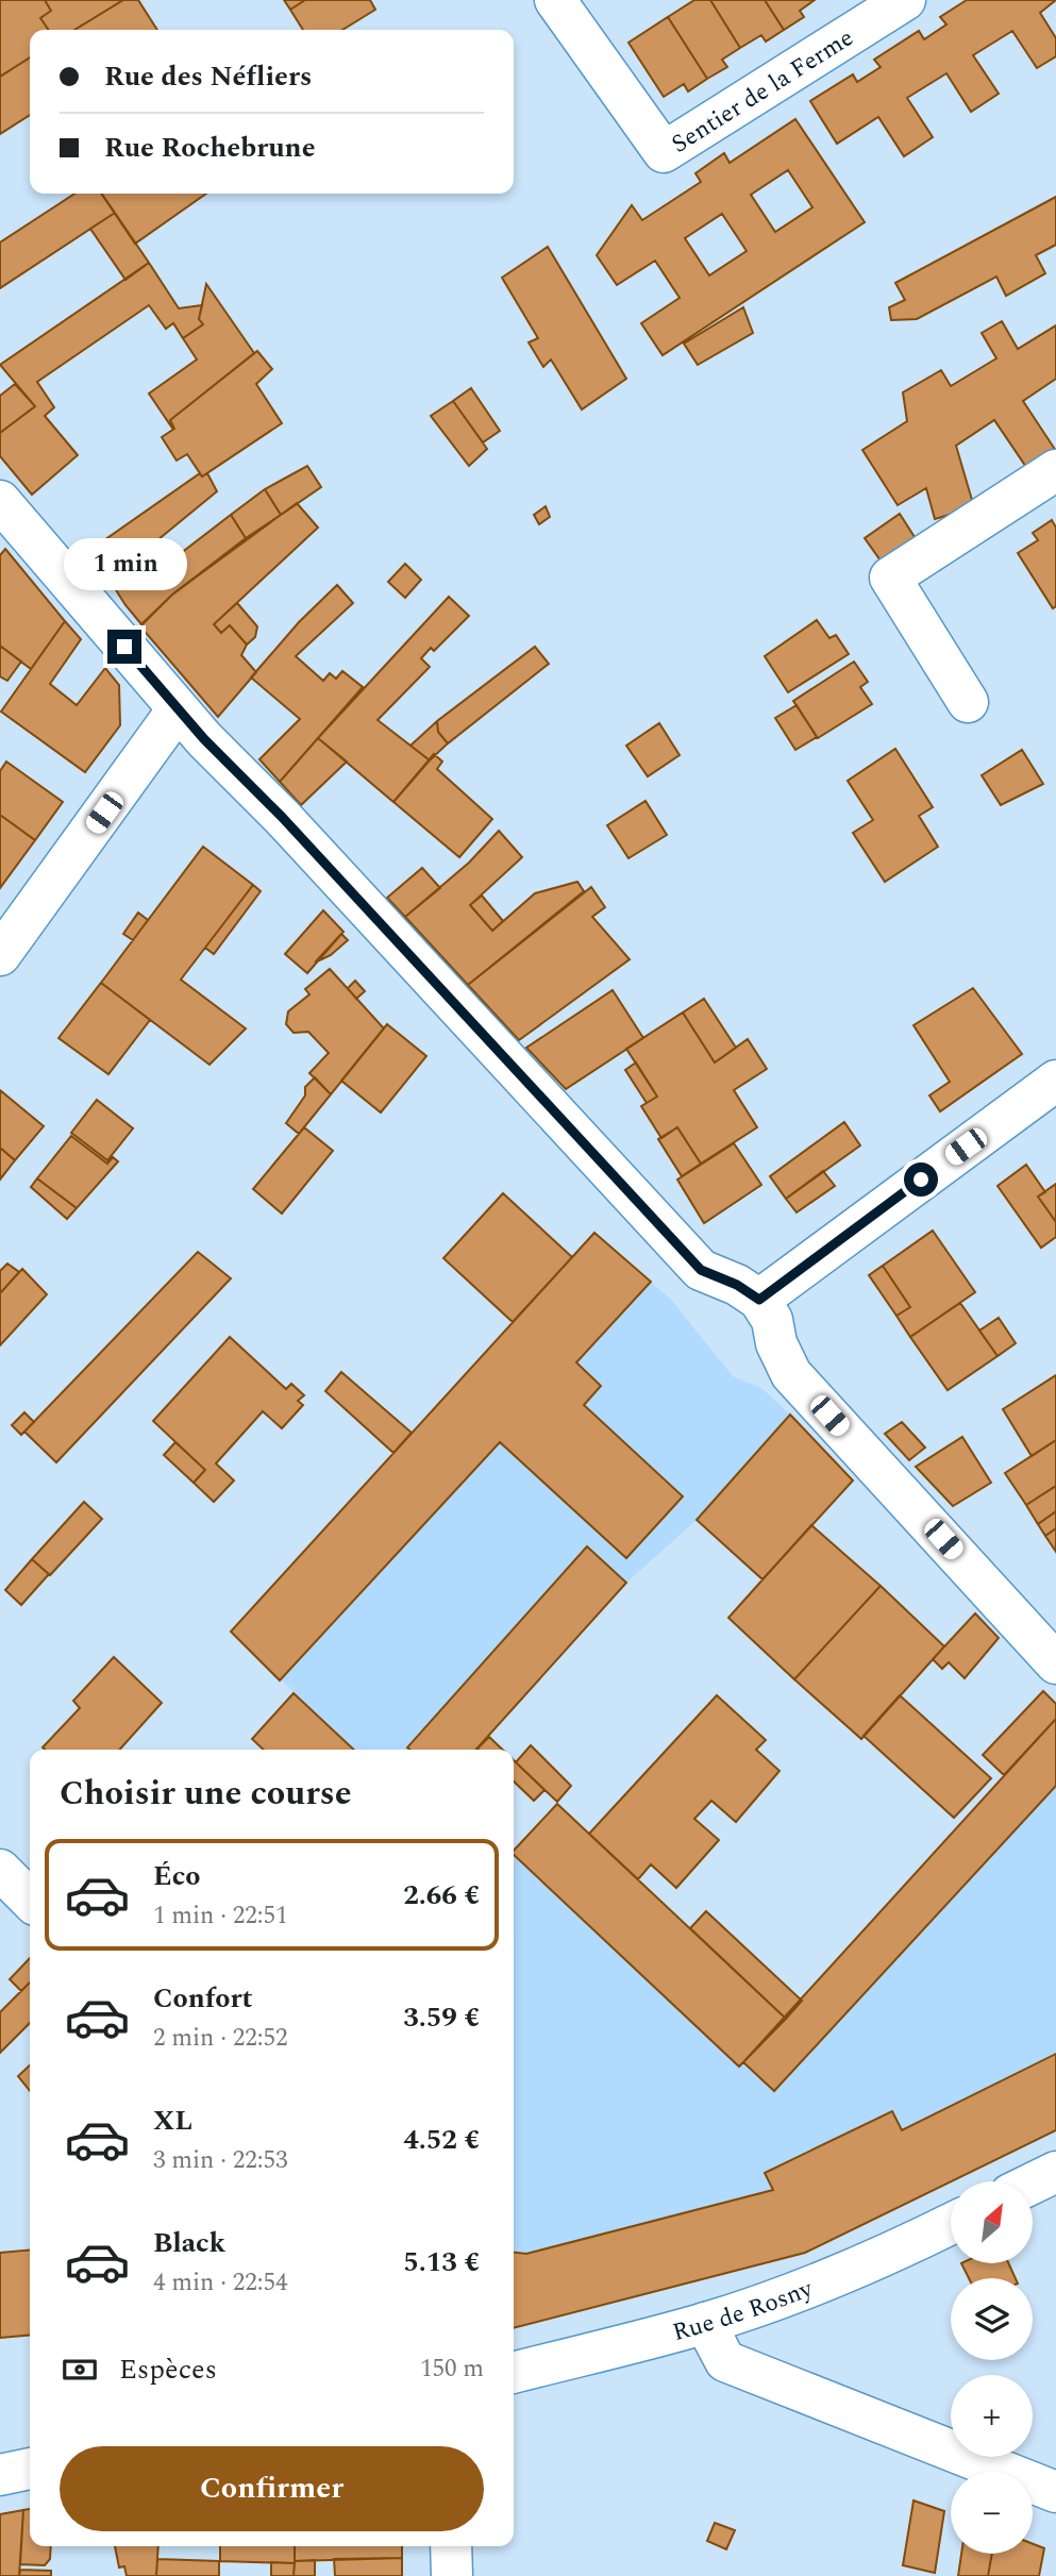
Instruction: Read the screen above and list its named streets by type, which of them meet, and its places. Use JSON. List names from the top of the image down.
{
  "streets": {
    "street": ["Sentier de la Ferme", "Rue de Rosny"]
  },
  "north": "top right",
  "page": {
    "banner": ["Rue des Néfliers", "Rue Rochebrune"],
    "bubble": "1 min",
    "heading": "Choisir une course",
    "list": [
      {
        "name": "Éco",
        "note": "1 min · 22:51",
        "value": "2.66 €"
      },
      {
        "name": "Confort",
        "note": "2 min · 22:52",
        "value": "3.59 €"
      },
      {
        "name": "XL",
        "note": "3 min · 22:53",
        "value": "4.52 €"
      },
      {
        "name": "Black",
        "note": "4 min · 22:54",
        "value": "5.13 €"
      }
    ],
    "map_buttons": ["+", "−"],
    "pay": ["Espèces", "150 m"],
    "buttons": "Confirmer"
  }
}
